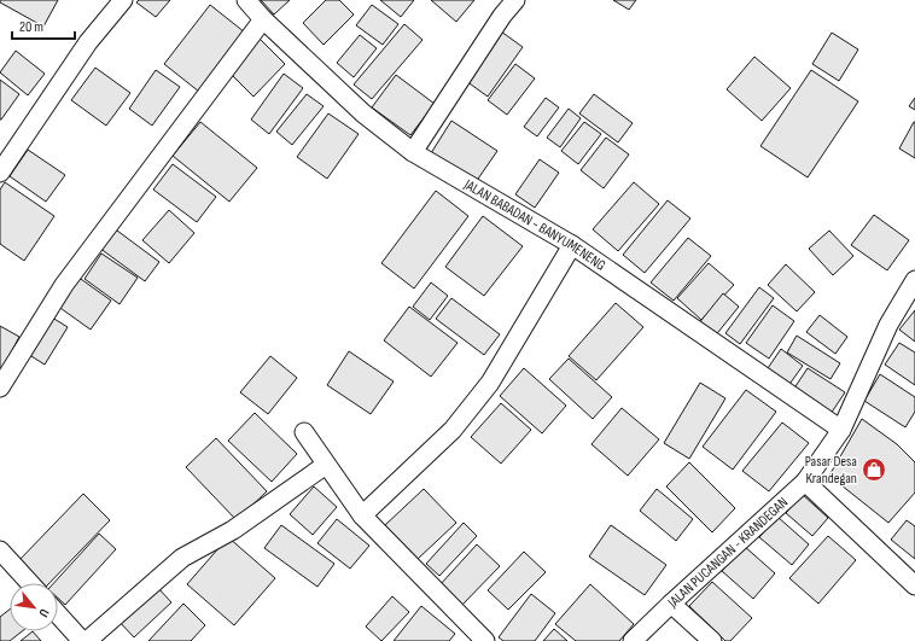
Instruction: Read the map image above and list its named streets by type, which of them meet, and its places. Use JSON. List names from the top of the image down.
{
  "streets": {
    "street": ["JALAN BABADAN - BANYUMENENG", "JALAN PUCANGAN - KRANDEGAN"]
  },
  "crossings": [
    ["JALAN BABADAN - BANYUMENENG", "JALAN PUCANGAN - KRANDEGAN"]
  ],
  "places": {
    "shop": ["Pasar Desa Krandegan"]
  },
  "scale_bar": "20 m",
  "north": "bottom right"
}
